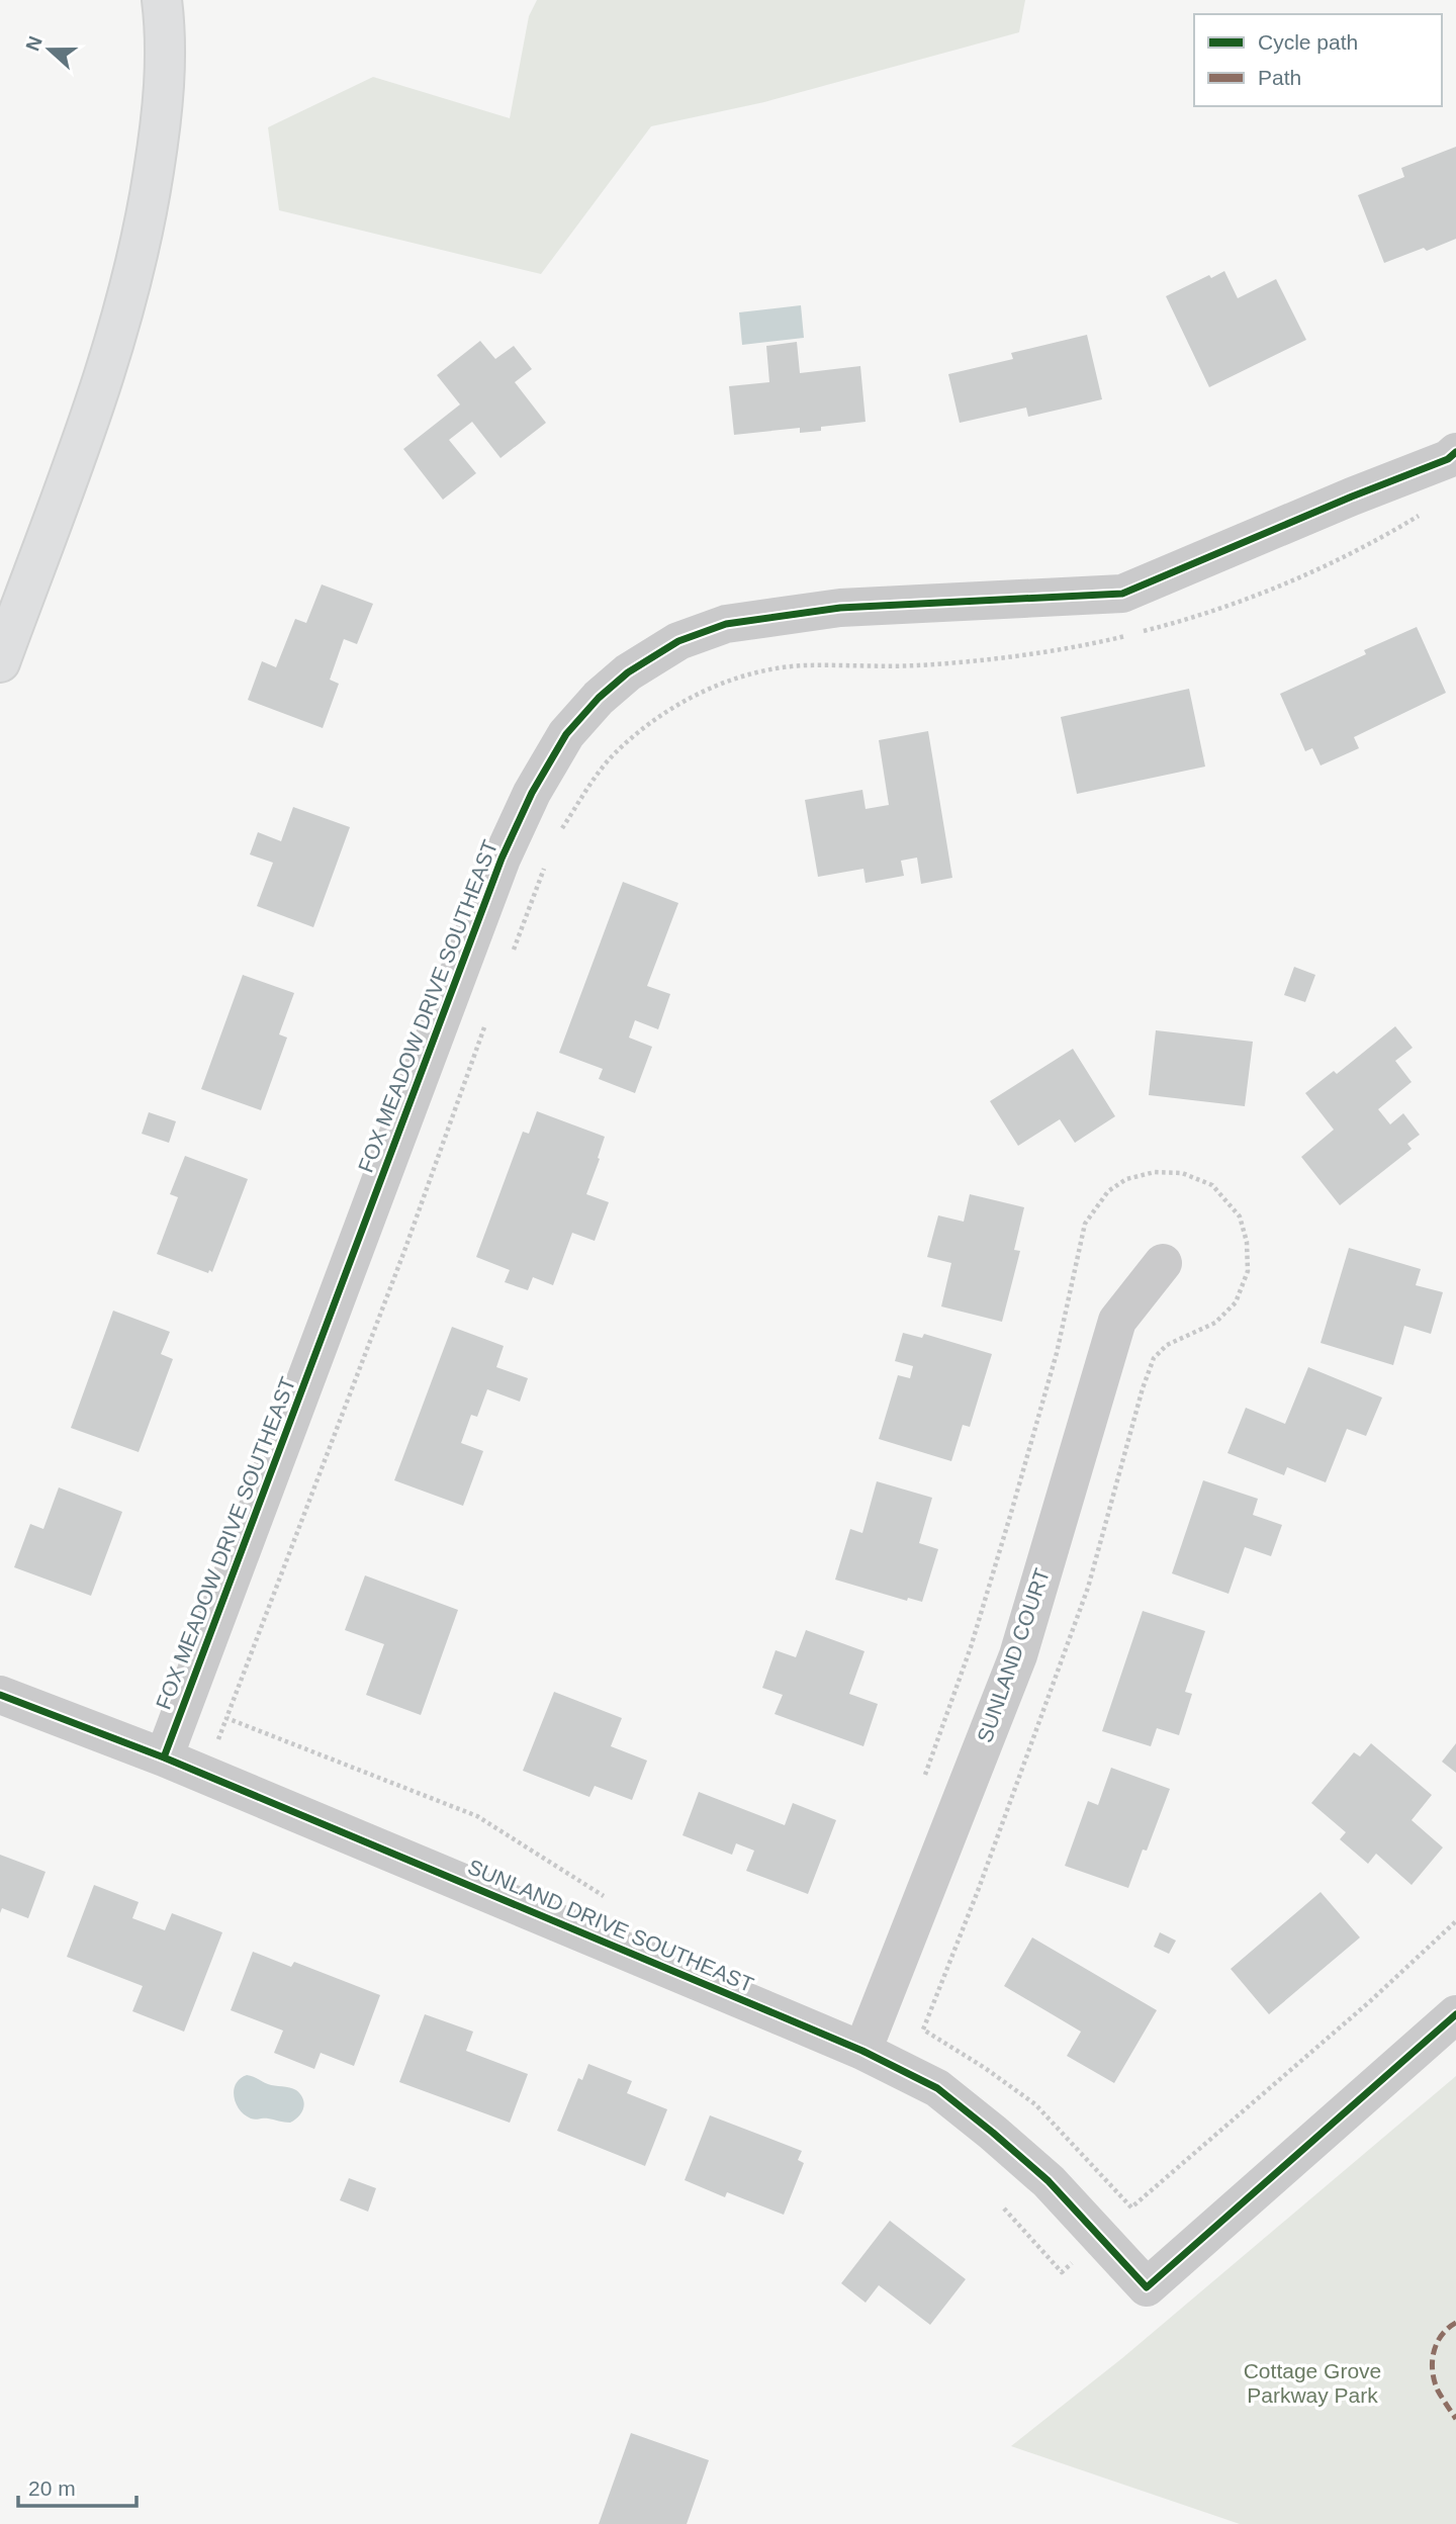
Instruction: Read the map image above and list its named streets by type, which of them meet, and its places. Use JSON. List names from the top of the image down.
{
  "streets": {
    "street": ["FOX MEADOW DRIVE SOUTHEAST", "SUNLAND COURT", "SUNLAND DRIVE SOUTHEAST"]
  },
  "crossings": [
    ["FOX MEADOW DRIVE SOUTHEAST", "SUNLAND DRIVE SOUTHEAST"],
    ["SUNLAND COURT", "SUNLAND DRIVE SOUTHEAST"]
  ],
  "parks": ["Cottage Grove Parkway Park"],
  "legend": ["Cycle path", "Path"],
  "scale_bar": "20 m",
  "north": "left"
}
